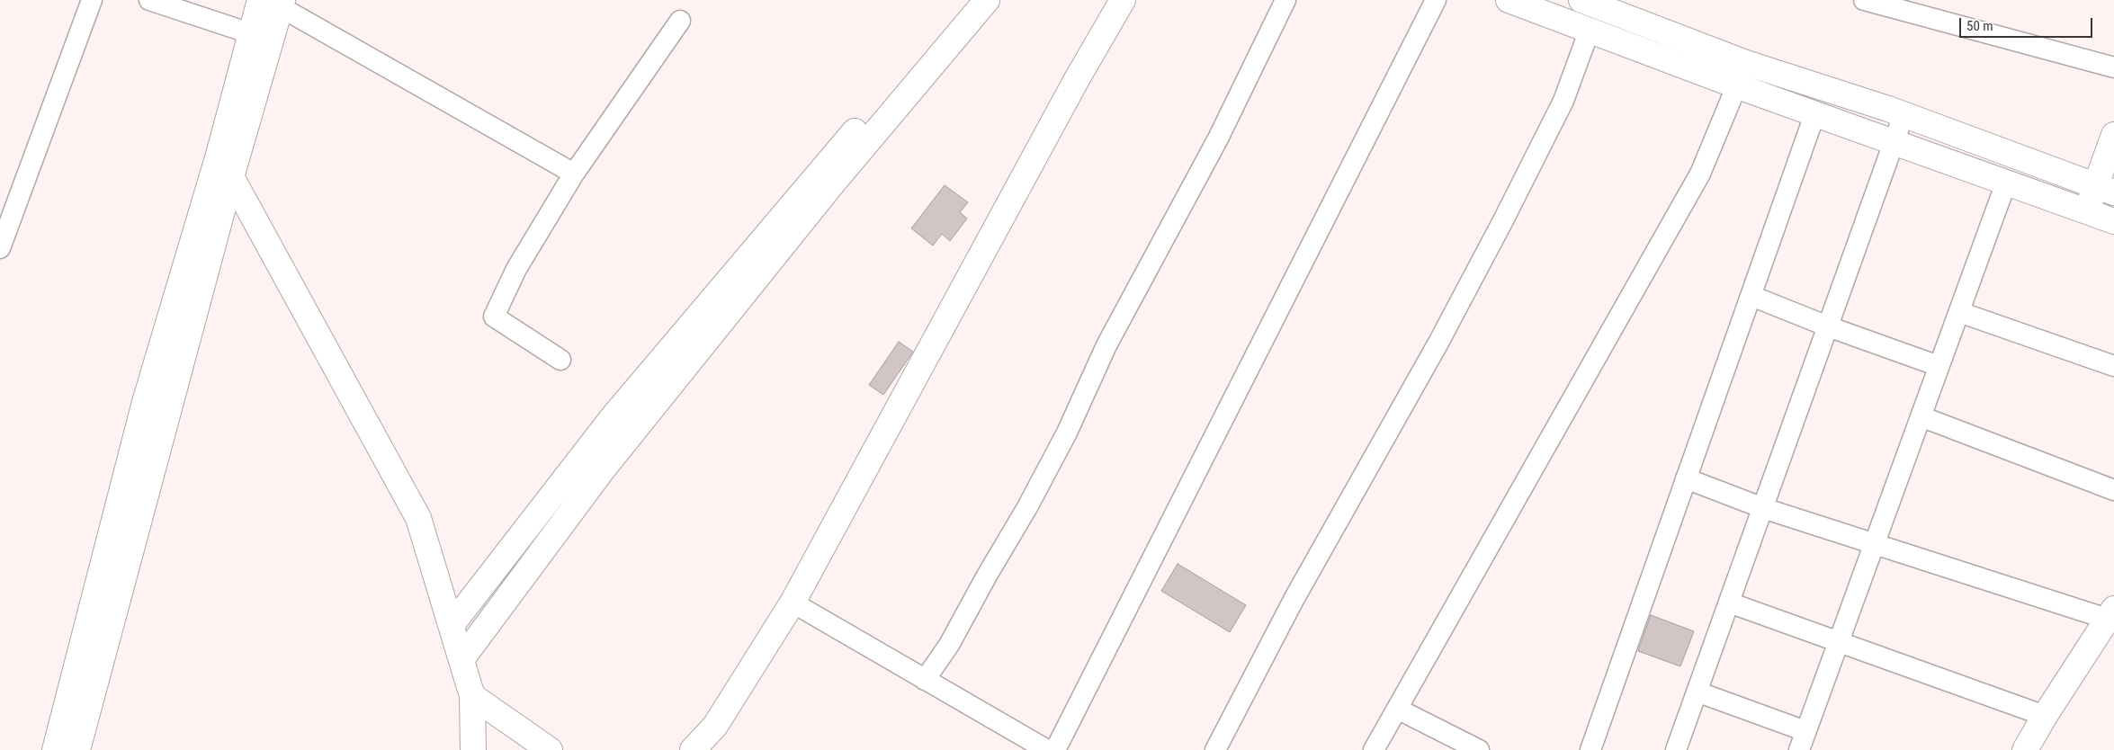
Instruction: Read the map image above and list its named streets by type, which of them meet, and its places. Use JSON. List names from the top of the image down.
{
  "scale_bar": "50 m"
}
